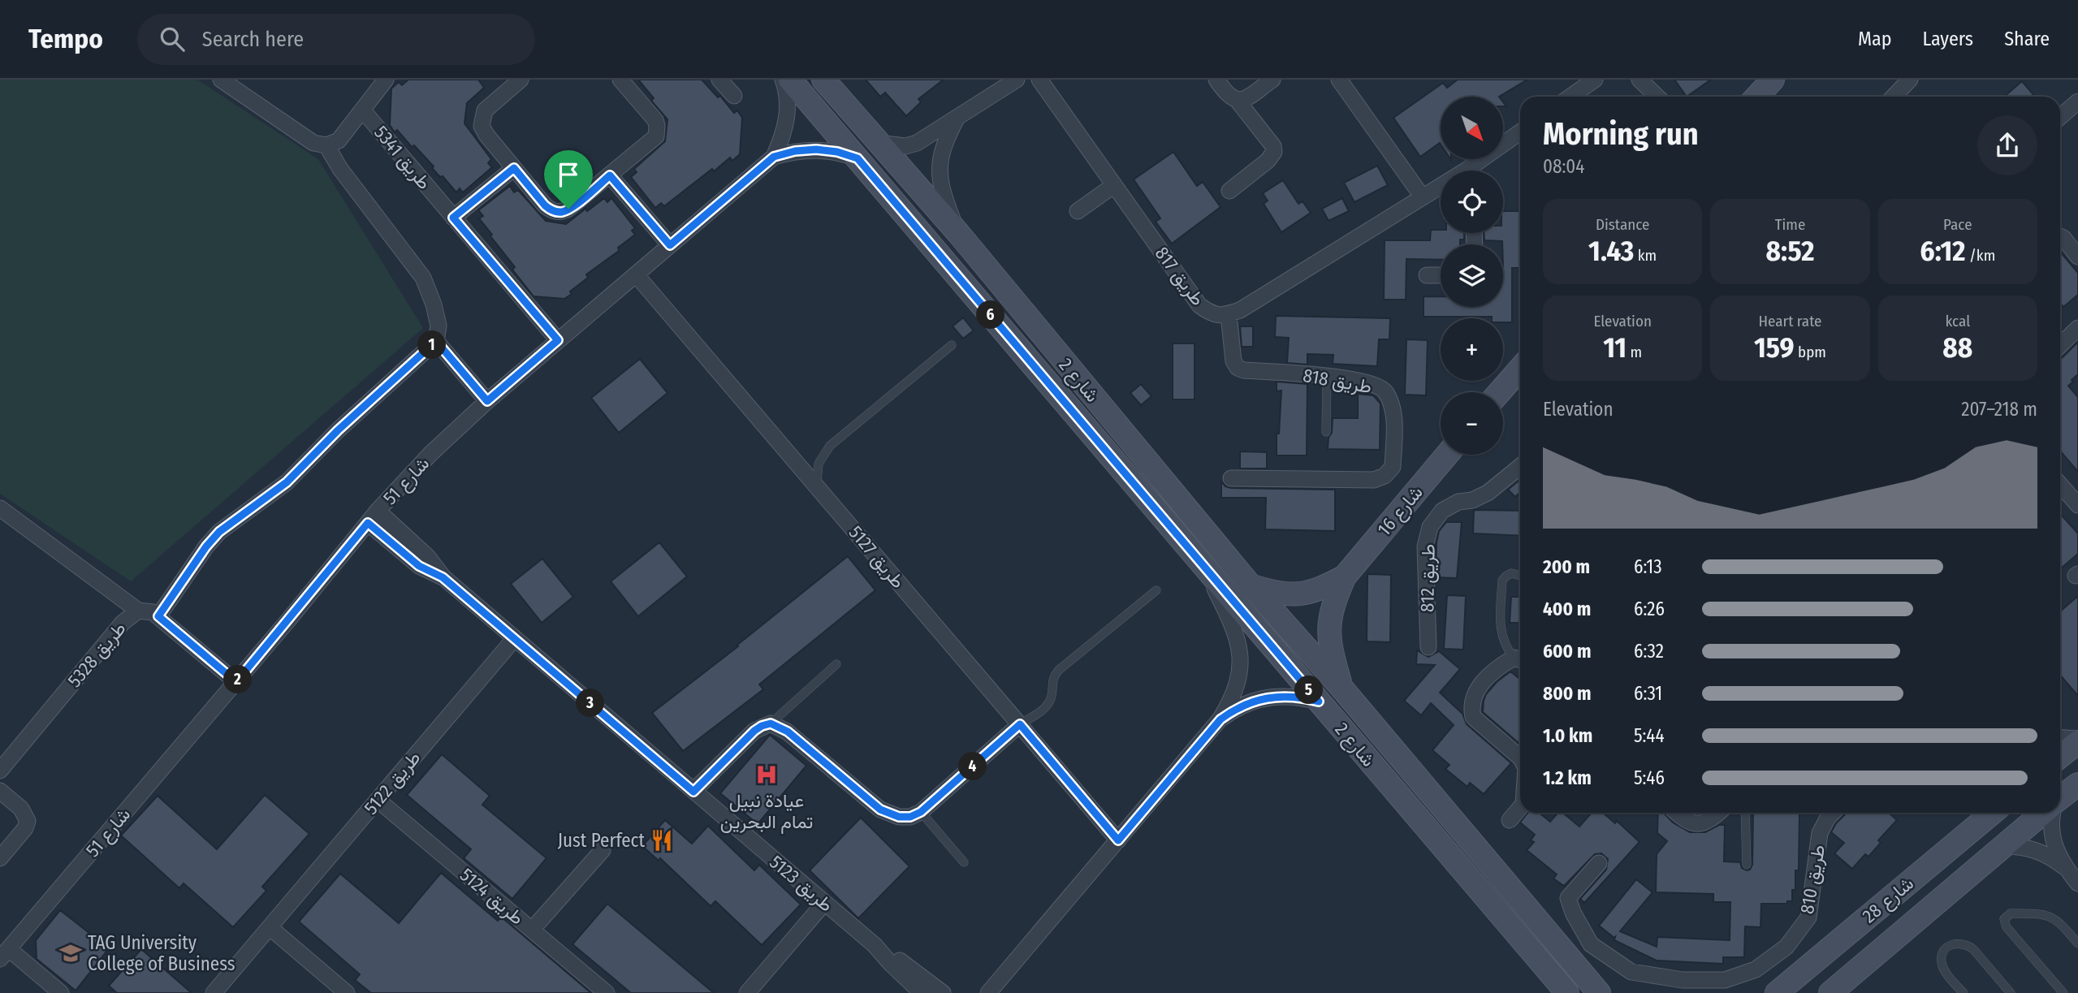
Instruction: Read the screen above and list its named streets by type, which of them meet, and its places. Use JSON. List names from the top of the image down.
{
  "streets": {
    "main road": ["شارع 2", "شارع 16", "شارع 28"],
    "street": [
      "طريق 5341",
      "طريق 817",
      "طريق 818",
      "شارع 51",
      "طريق 5127",
      "طريق 812",
      "طريق 5328",
      "طريق 5122",
      "طريق 810",
      "طريق 5123",
      "طريق 5124"
    ]
  },
  "crossings": [
    ["طريق 5341", "شارع 51"],
    ["طريق 817", "طريق 818"],
    ["شارع 2", "شارع 51"],
    ["شارع 2", "شارع 16"],
    ["شارع 51", "طريق 5127"],
    ["شارع 51", "طريق 5328"],
    ["شارع 51", "طريق 5123"],
    ["طريق 5122", "طريق 5123"],
    ["طريق 5122", "طريق 5124"]
  ],
  "places": {
    "hospital": ["عيادة نبيل تمام البحرين"],
    "restaurant": ["Just Perfect"],
    "school or university": ["TAG University College of Business"]
  },
  "north": "bottom right",
  "page": {
    "header": "Tempo",
    "search": "Search here",
    "nav": ["Map", "Layers", "Share"],
    "map_buttons": ["+", "−"],
    "heading": ["Morning run", "08:04"],
    "stats": [
      ["Distance", "1.43 km"],
      ["Time", "8:52"],
      ["Pace", "6:12 /km"],
      ["Elevation", "11 m"],
      ["Heart rate", "159 bpm"],
      ["kcal", "88"]
    ],
    "pins": [
      "6",
      "1",
      "2",
      "5",
      "3",
      "4"
    ],
    "chart": ["Elevation", "207–218 m"],
    "list": [
      {
        "name": "200 m",
        "note": "6:13"
      },
      {
        "name": "400 m",
        "note": "6:26"
      },
      {
        "name": "600 m",
        "note": "6:32"
      },
      {
        "name": "800 m",
        "note": "6:31"
      },
      {
        "name": "1.0 km",
        "note": "5:44"
      },
      {
        "name": "1.2 km",
        "note": "5:46"
      }
    ]
  }
}
